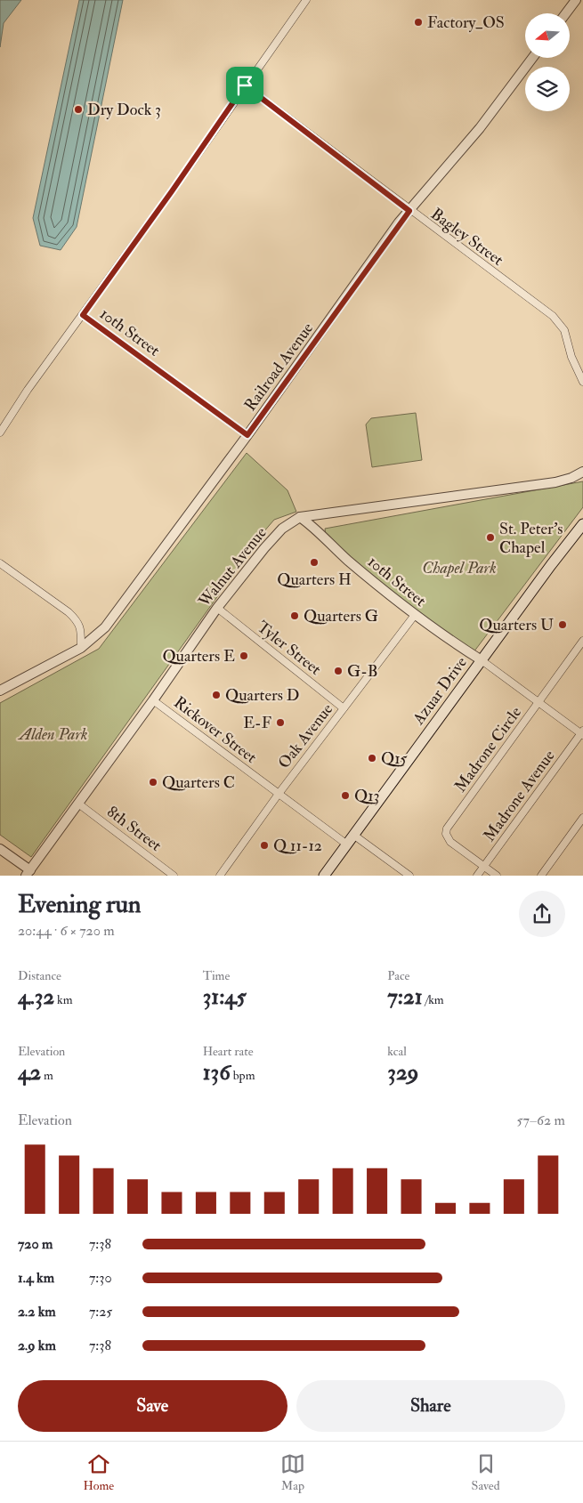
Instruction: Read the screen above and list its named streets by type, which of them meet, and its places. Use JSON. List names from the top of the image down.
{
  "streets": {
    "main road": ["Azuar Drive"],
    "street": [
      "Bagley Street",
      "10th Street",
      "Railroad Avenue",
      "Walnut Avenue",
      "Tyler Street",
      "Rickover Street",
      "Oak Avenue",
      "Madrone Circle",
      "Madrone Avenue",
      "8th Street"
    ]
  },
  "crossings": [
    ["Bagley Street", "Railroad Avenue"],
    ["10th Street", "Railroad Avenue"],
    ["10th Street", "Walnut Avenue"],
    ["10th Street", "Azuar Drive"],
    ["10th Street", "Oak Avenue"],
    ["Walnut Avenue", "Tyler Street"],
    ["Walnut Avenue", "Rickover Street"],
    ["Walnut Avenue", "8th Street"],
    ["Tyler Street", "Oak Avenue"],
    ["Azuar Drive", "Rickover Street"],
    ["Rickover Street", "Oak Avenue"],
    ["Madrone Circle", "Madrone Avenue"]
  ],
  "parks": ["Chapel Park", "Alden Park"],
  "places": [
    "Factory_OS",
    "Dry Dock 3",
    "St. Peter's Chapel",
    "Quarters H",
    "Quarters G",
    "Quarters U",
    "Quarters E",
    "G-B",
    "Quarters D",
    "E-F",
    "Q15",
    "Quarters C",
    "Q13",
    "Q 11-12"
  ],
  "north": "left",
  "page": {
    "heading": ["Evening run", "20:44 · 6 × 720 m"],
    "stats": [
      ["Distance", "4.32 km"],
      ["Time", "31:45"],
      ["Pace", "7:21 /km"],
      ["Elevation", "42 m"],
      ["Heart rate", "136 bpm"],
      ["kcal", "329"]
    ],
    "chart": ["Elevation", "57–62 m"],
    "list": [
      {
        "name": "720 m",
        "note": "7:38"
      },
      {
        "name": "1.4 km",
        "note": "7:30"
      },
      {
        "name": "2.2 km",
        "note": "7:25"
      },
      {
        "name": "2.9 km",
        "note": "7:38"
      }
    ],
    "buttons": ["Save", "Share"],
    "tabs": ["Home", "Map", "Saved"]
  }
}
